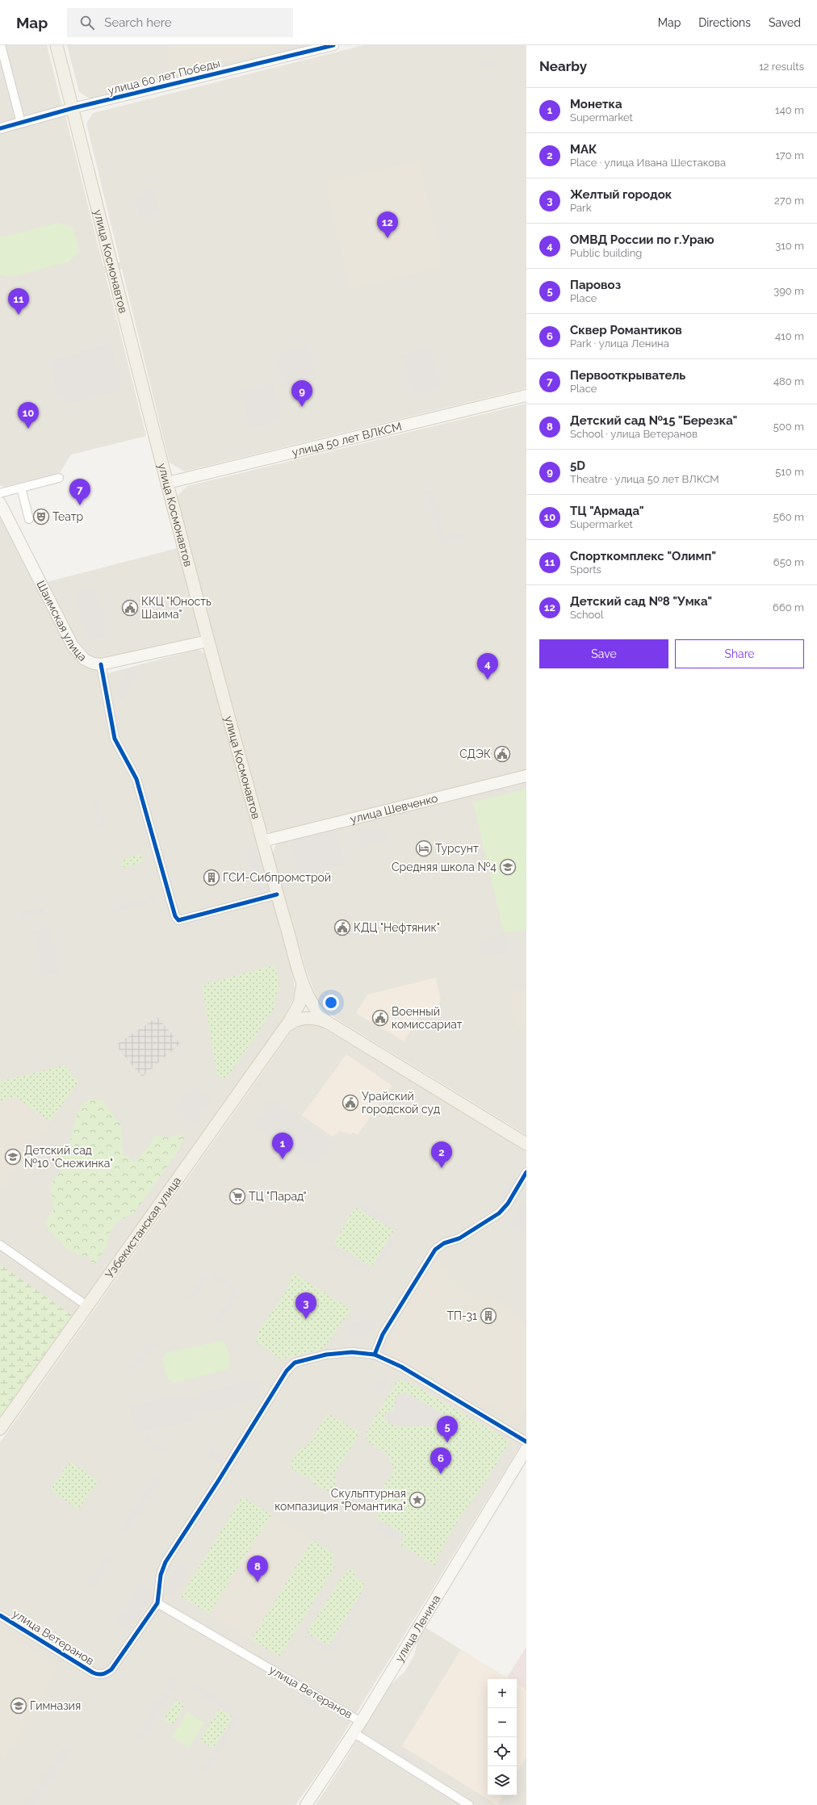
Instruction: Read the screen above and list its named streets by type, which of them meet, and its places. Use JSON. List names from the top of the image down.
{
  "streets": {
    "main road": [
      "улица Космонавтов",
      "улица 50 лет ВЛКСМ",
      "Шаимская улица",
      "улица Шевченко",
      "Узбекистанская улица",
      "улица Ленина"
    ],
    "street": ["улица 60 лет Победы", "улица Ветеранов"]
  },
  "crossings": [
    ["улица 60 лет Победы", "улица Космонавтов"],
    ["улица Космонавтов", "улица 50 лет ВЛКСМ"],
    ["улица Космонавтов", "Шаимская улица"],
    ["улица Космонавтов", "улица Шевченко"],
    ["улица Космонавтов", "Узбекистанская улица"],
    ["улица Ленина", "улица Ветеранов"]
  ],
  "places": {
    "theatre": ["Театр"],
    "public building": [
      "ККЦ \"Юность Шаима\"",
      "СДЭК",
      "КДЦ \"Нефтяник\"",
      "Военный комиссариат",
      "Урайский городской суд"
    ],
    "hotel": ["Турсунт"],
    "school or university": ["Средняя школа №4", "Детский сад №10 \"Снежинка\"", "Гимназия"],
    "building": ["ГСИ-Сибпромстрой", "ТП-31"],
    "supermarket": ["ТЦ \"Парад\""],
    "place": ["Скульптурная компазиция \"Романтика\""]
  },
  "page": {
    "header": "Map",
    "search": "Search here",
    "nav": ["Map", "Directions", "Saved"],
    "heading": ["Nearby", "12 results"],
    "list": [
      {
        "mark": "1",
        "name": "Монетка",
        "note": "Supermarket",
        "value": "140 m"
      },
      {
        "mark": "2",
        "name": "МАК",
        "note": "Place · улица Ивана Шестакова",
        "value": "170 m"
      },
      {
        "mark": "3",
        "name": "Желтый городок",
        "note": "Park",
        "value": "270 m"
      },
      {
        "mark": "4",
        "name": "ОМВД России по г.Ураю",
        "note": "Public building",
        "value": "310 m"
      },
      {
        "mark": "5",
        "name": "Паровоз",
        "note": "Place",
        "value": "390 m"
      },
      {
        "mark": "6",
        "name": "Сквер Романтиков",
        "note": "Park · улица Ленина",
        "value": "410 m"
      },
      {
        "mark": "7",
        "name": "Первооткрыватель",
        "note": "Place",
        "value": "480 m"
      },
      {
        "mark": "8",
        "name": "Детский сад №15 \"Березка\"",
        "note": "School · улица Ветеранов",
        "value": "500 m"
      },
      {
        "mark": "9",
        "name": "5D",
        "note": "Theatre · улица 50 лет ВЛКСМ",
        "value": "510 m"
      },
      {
        "mark": "10",
        "name": "ТЦ \"Армада\"",
        "note": "Supermarket",
        "value": "560 m"
      },
      {
        "mark": "11",
        "name": "Спорткомплекс \"Олимп\"",
        "note": "Sports",
        "value": "650 m"
      },
      {
        "mark": "12",
        "name": "Детский сад №8 \"Умка\"",
        "note": "School",
        "value": "660 m"
      }
    ],
    "pins": [
      "12",
      "11",
      "9",
      "10",
      "7",
      "4",
      "1",
      "2",
      "3",
      "5",
      "6",
      "8"
    ],
    "buttons": ["Save", "Share"],
    "map_buttons": ["+", "−"]
  }
}
